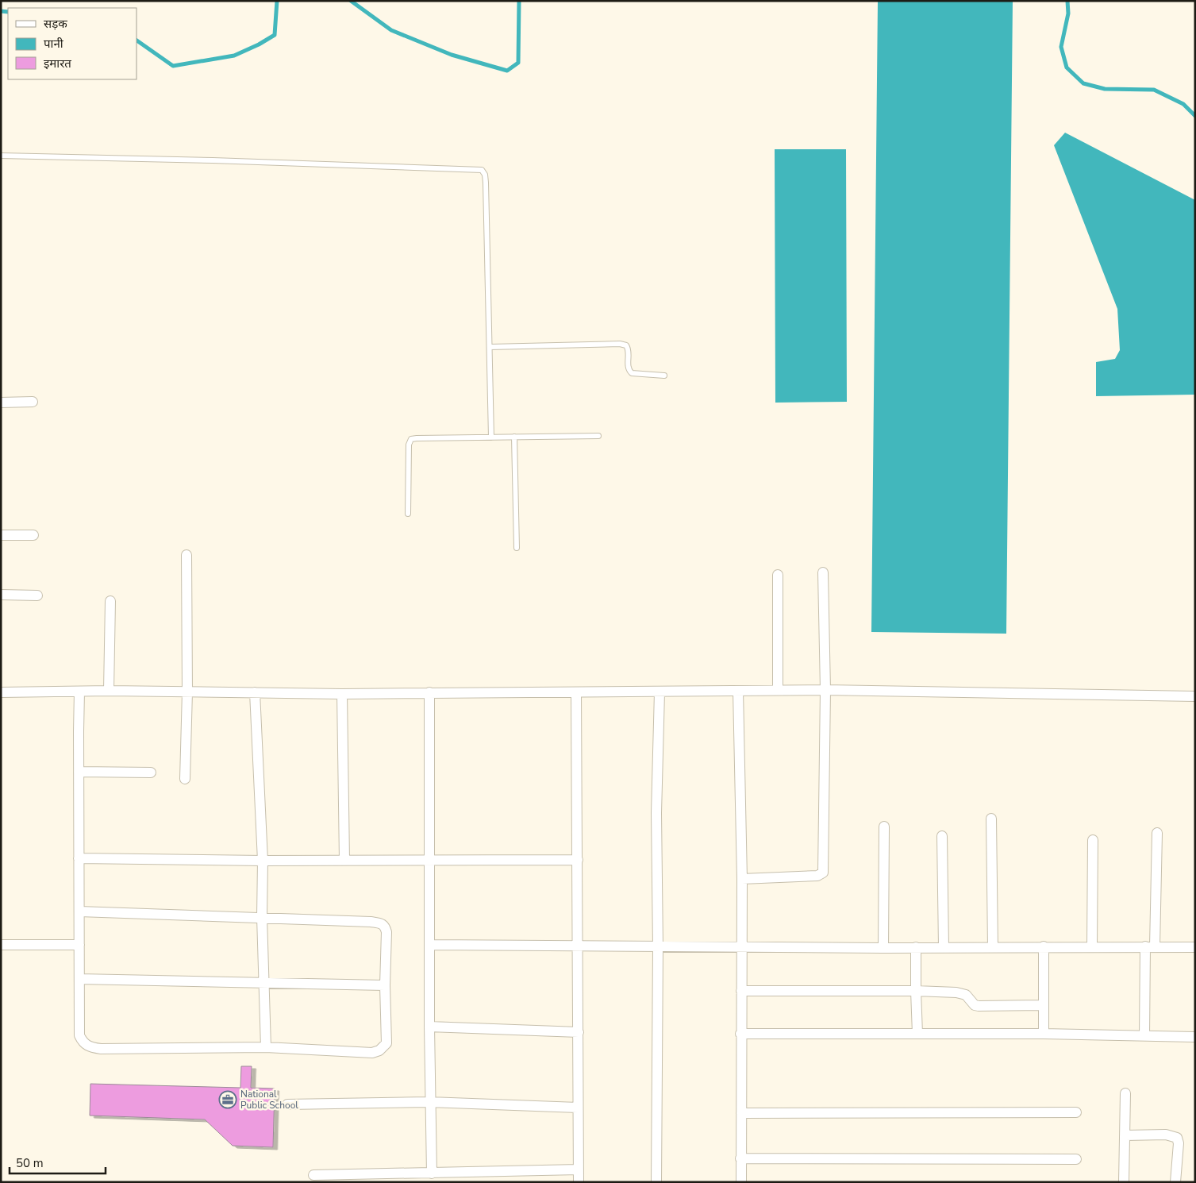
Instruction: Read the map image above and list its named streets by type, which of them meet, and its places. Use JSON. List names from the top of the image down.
{
  "places": {
    "office": ["National Public School"]
  },
  "legend": ["सड़क", "पानी", "इमारत"],
  "scale_bar": "50 m"
}
